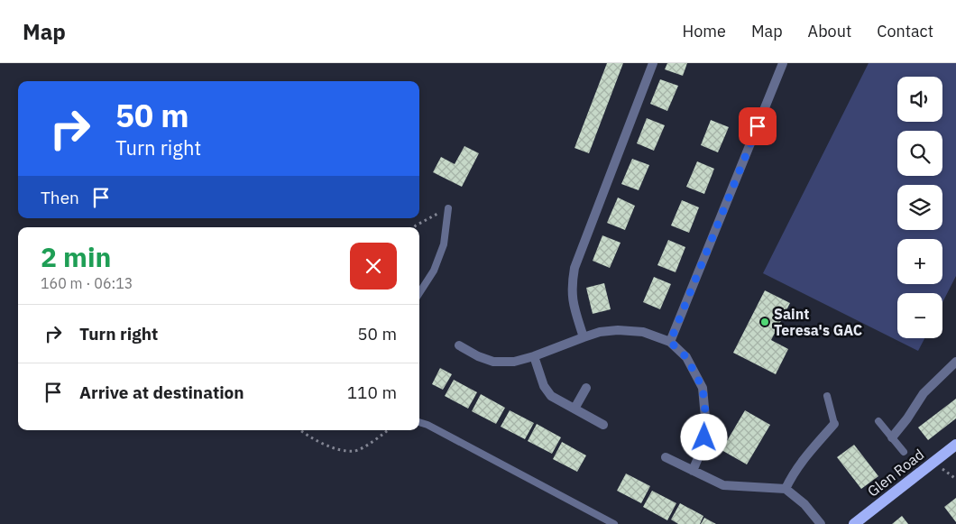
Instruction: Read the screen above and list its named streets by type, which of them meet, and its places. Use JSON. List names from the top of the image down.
{
  "streets": {
    "main road": ["Glen Road"]
  },
  "places": ["Saint Teresa's GAC"],
  "page": {
    "header": "Map",
    "nav": [
      "Home",
      "Map",
      "About",
      "Contact"
    ],
    "map_buttons": ["+", "−"],
    "turn": ["50 m", "Turn right"],
    "then": "Then",
    "heading": ["2 min", "160 m · 06:13"],
    "list": [
      {
        "name": "Turn right",
        "value": "50 m"
      },
      {
        "name": "Arrive at destination",
        "value": "110 m"
      }
    ]
  }
}
